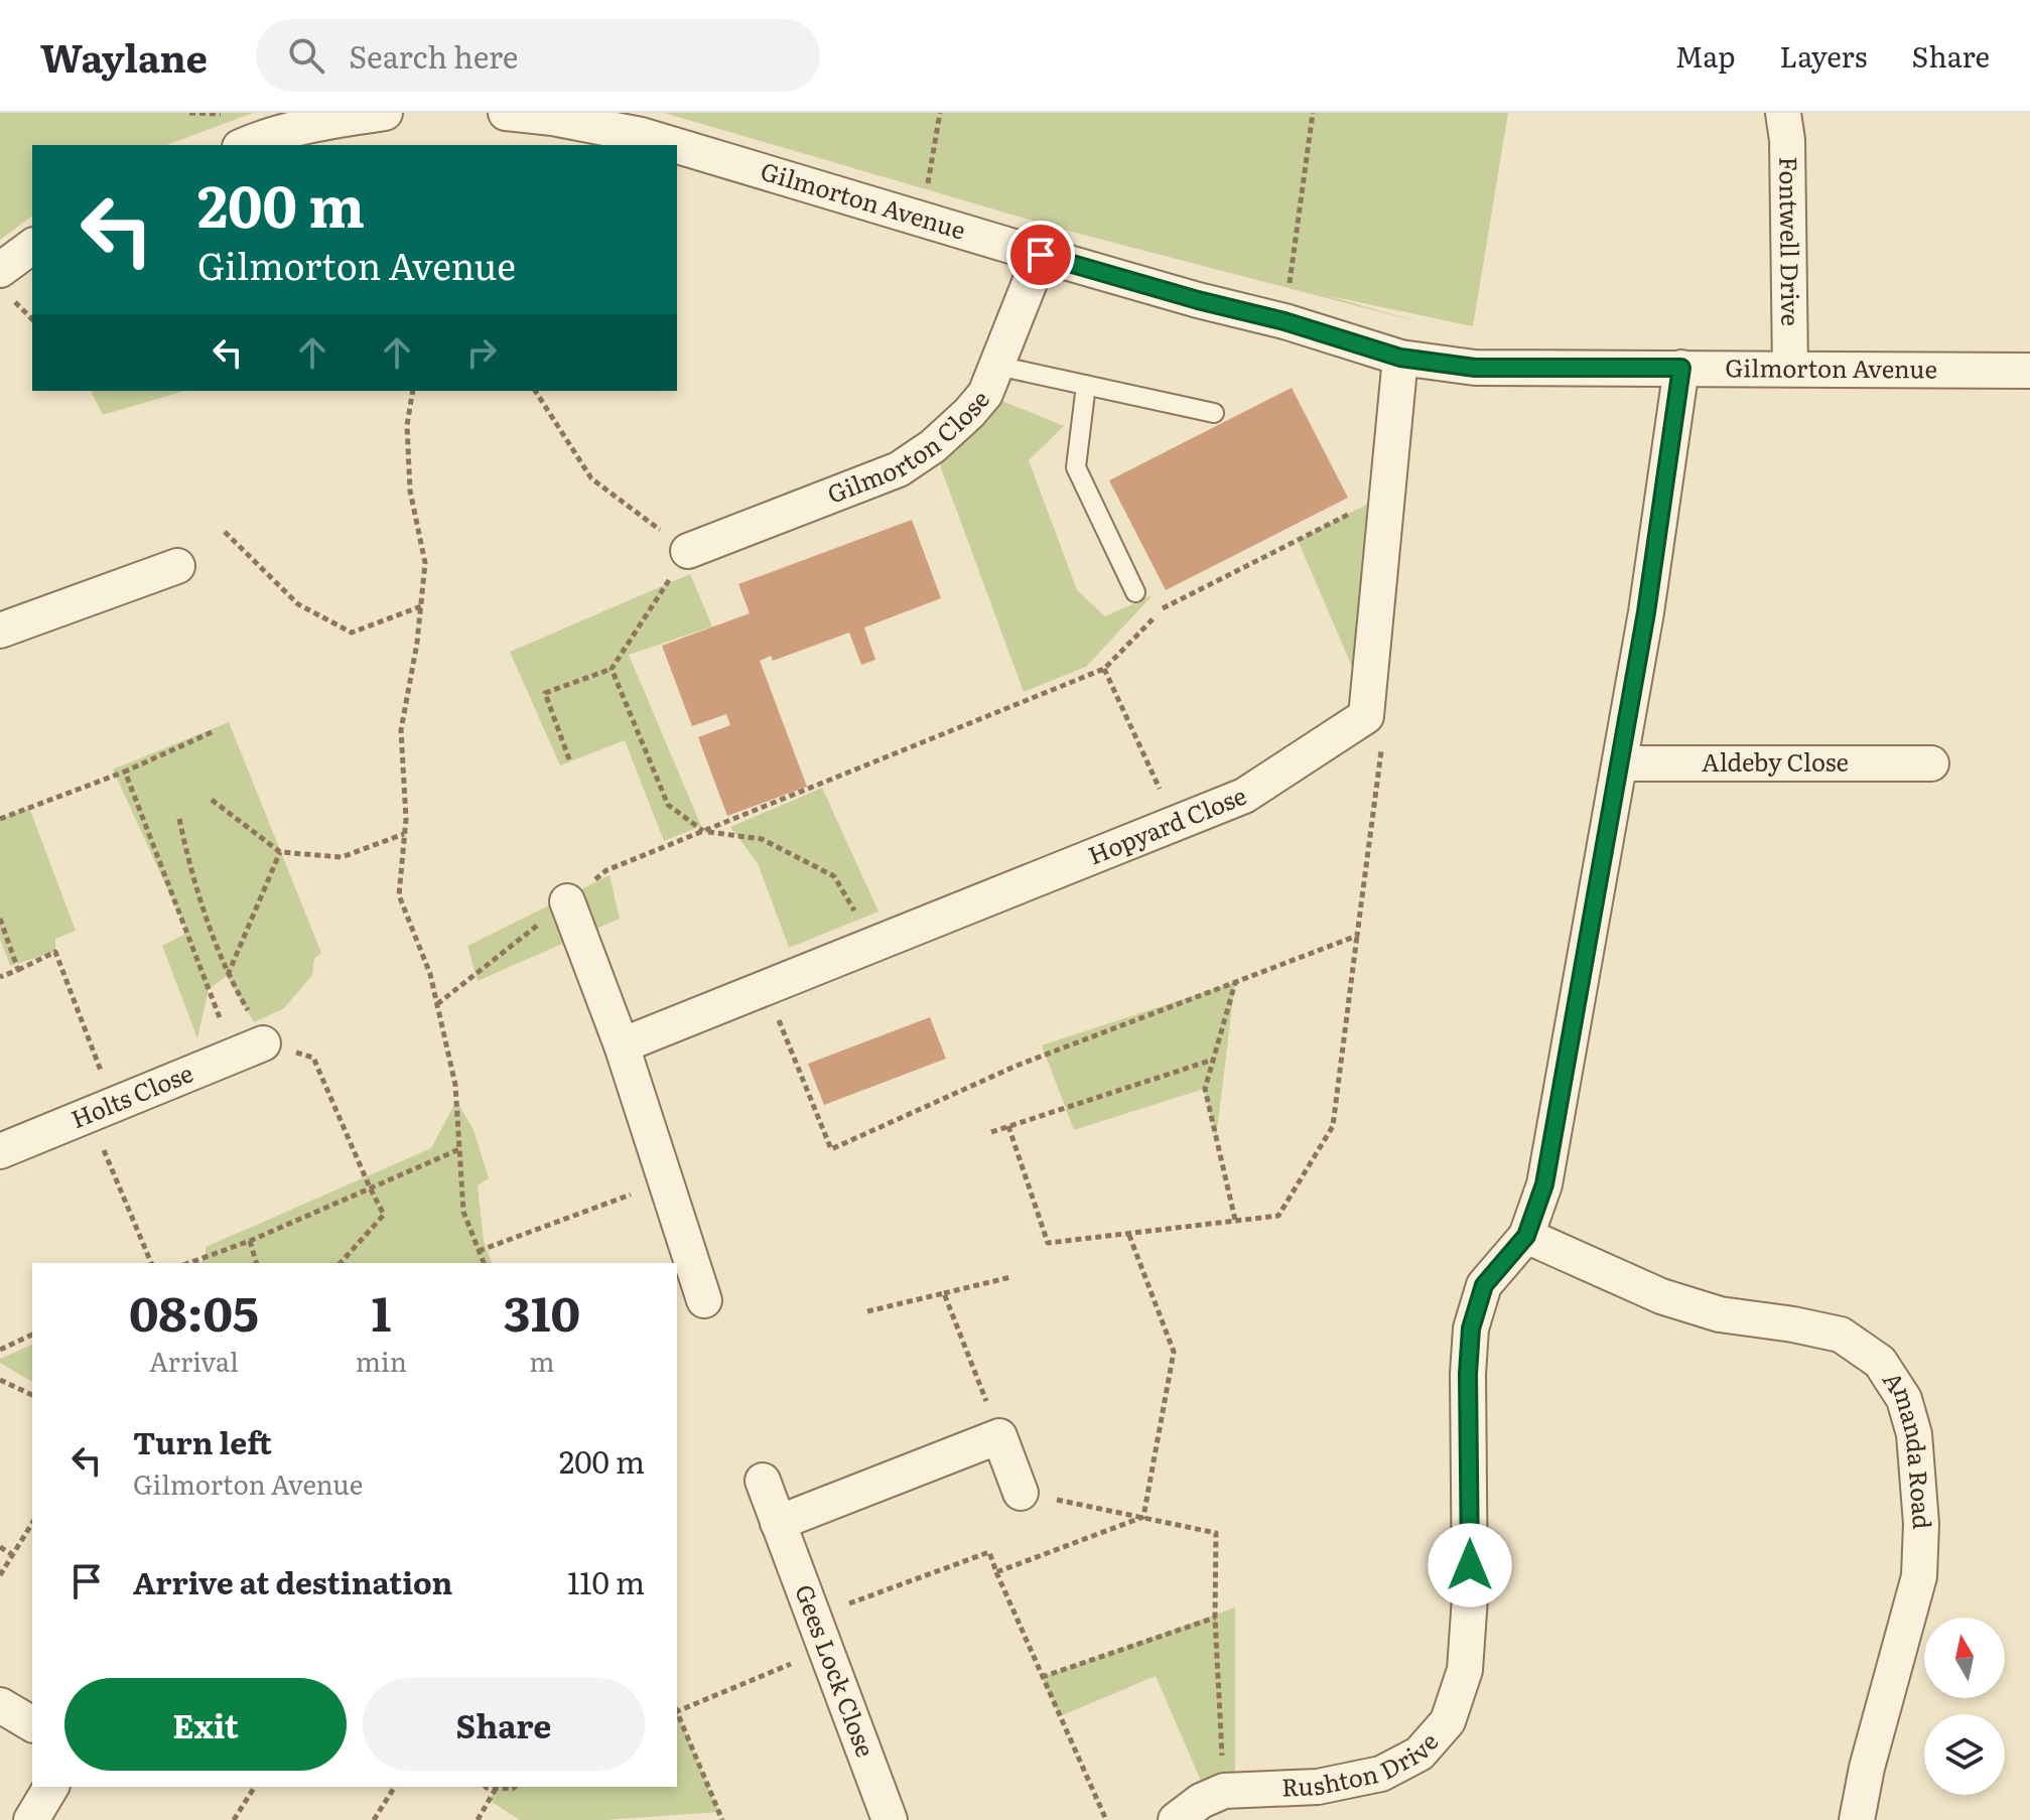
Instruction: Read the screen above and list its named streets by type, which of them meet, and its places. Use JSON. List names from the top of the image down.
{
  "streets": {
    "street": [
      "Gilmorton Avenue",
      "Fontwell Drive",
      "Gilmorton Close",
      "Aldeby Close",
      "Hopyard Close",
      "Holts Close",
      "Amanda Road",
      "Gees Lock Close",
      "Rushton Drive"
    ]
  },
  "crossings": [
    ["Gilmorton Avenue", "Fontwell Drive"],
    ["Gilmorton Avenue", "Gilmorton Close"],
    ["Gilmorton Avenue", "Rushton Drive"],
    ["Aldeby Close", "Rushton Drive"],
    ["Amanda Road", "Rushton Drive"]
  ],
  "north": "top",
  "page": {
    "header": "Waylane",
    "search": "Search here",
    "nav": ["Map", "Layers", "Share"],
    "turn": ["200 m", "Gilmorton Avenue"],
    "eta": [
      "08:05",
      "Arrival",
      "1",
      "min",
      "310",
      "m"
    ],
    "list": [
      {
        "name": "Turn left",
        "note": "Gilmorton Avenue",
        "value": "200 m"
      },
      {
        "name": "Arrive at destination",
        "value": "110 m"
      }
    ],
    "buttons": ["Exit", "Share"]
  }
}
